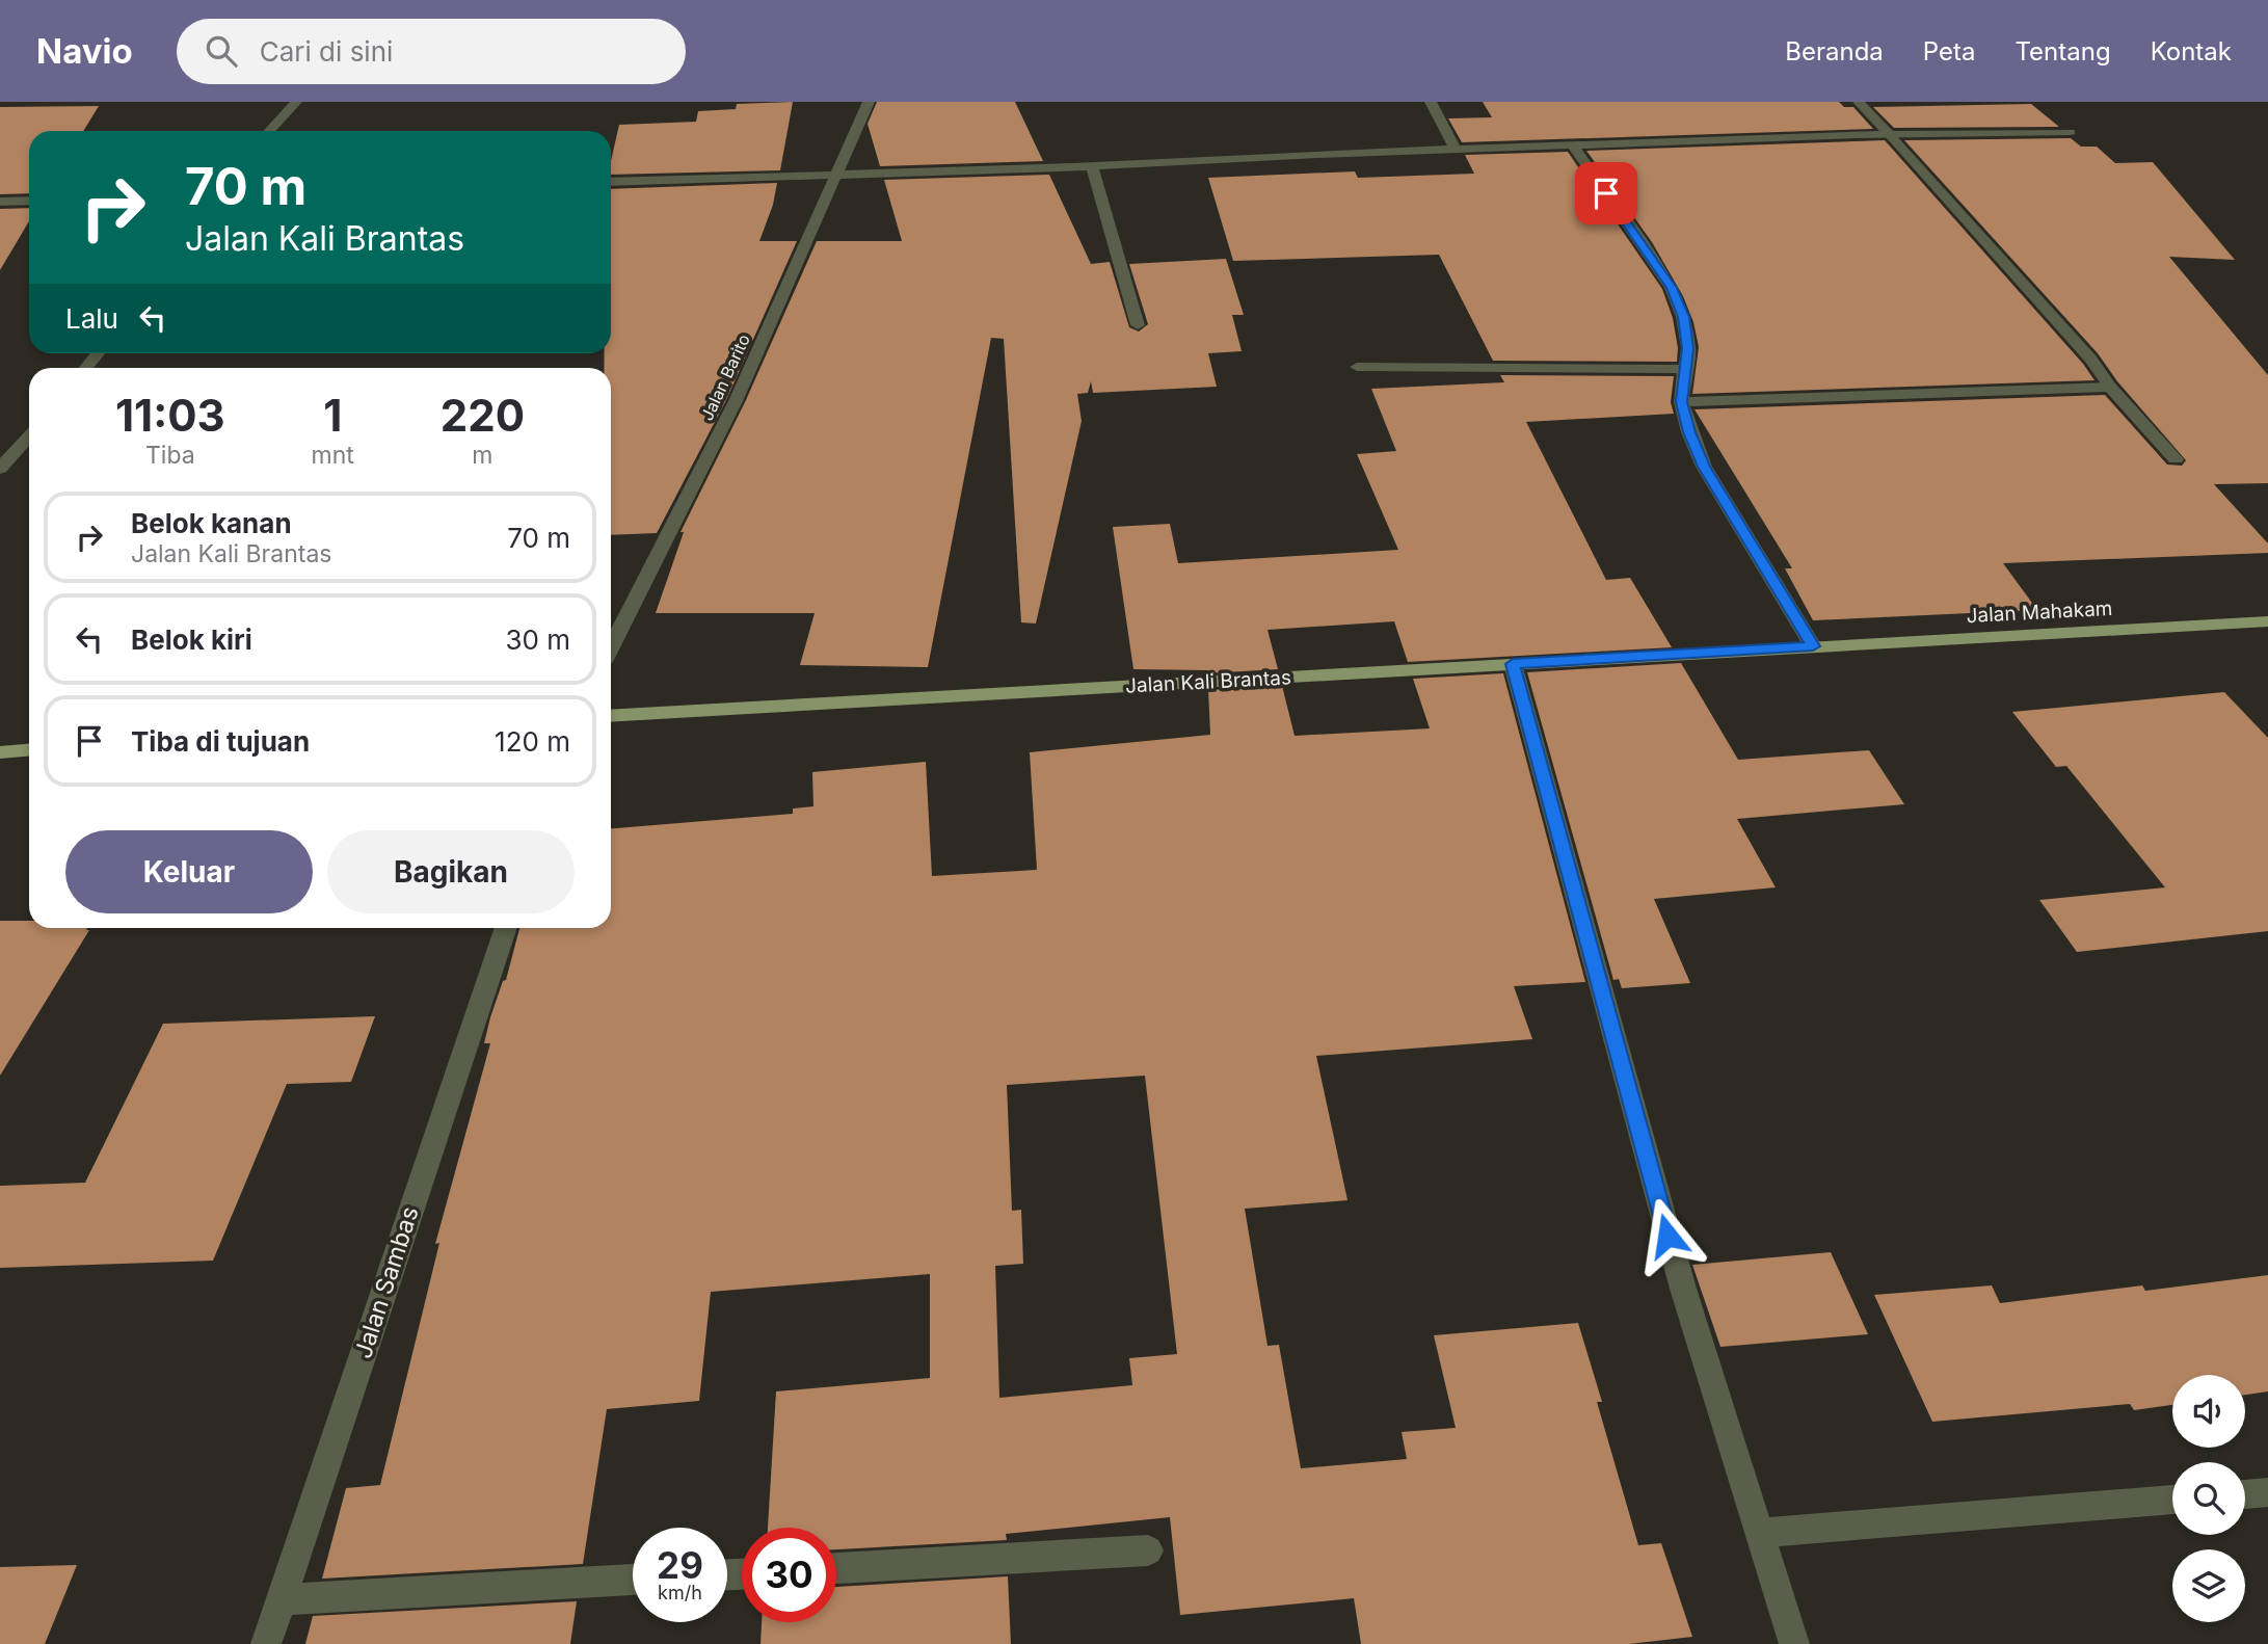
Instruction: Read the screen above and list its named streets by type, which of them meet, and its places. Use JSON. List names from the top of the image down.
{
  "streets": {
    "main road": ["Jalan Mahakam", "Jalan Kali Brantas"],
    "street": ["Jalan Barito", "Jalan Sambas"]
  },
  "crossings": [
    ["Jalan Mahakam", "Jalan Kali Brantas"]
  ],
  "page": {
    "header": "Navio",
    "search": "Cari di sini",
    "nav": [
      "Beranda",
      "Peta",
      "Tentang",
      "Kontak"
    ],
    "turn": ["70 m", "Jalan Kali Brantas"],
    "then": "Lalu",
    "eta": [
      "11:03",
      "Tiba",
      "1",
      "mnt",
      "220",
      "m"
    ],
    "list": [
      {
        "name": "Belok kanan",
        "note": "Jalan Kali Brantas",
        "value": "70 m"
      },
      {
        "name": "Belok kiri",
        "value": "30 m"
      },
      {
        "name": "Tiba di tujuan",
        "value": "120 m"
      }
    ],
    "buttons": ["Keluar", "Bagikan"],
    "speed": "29 km/h",
    "limit": "30"
  }
}
